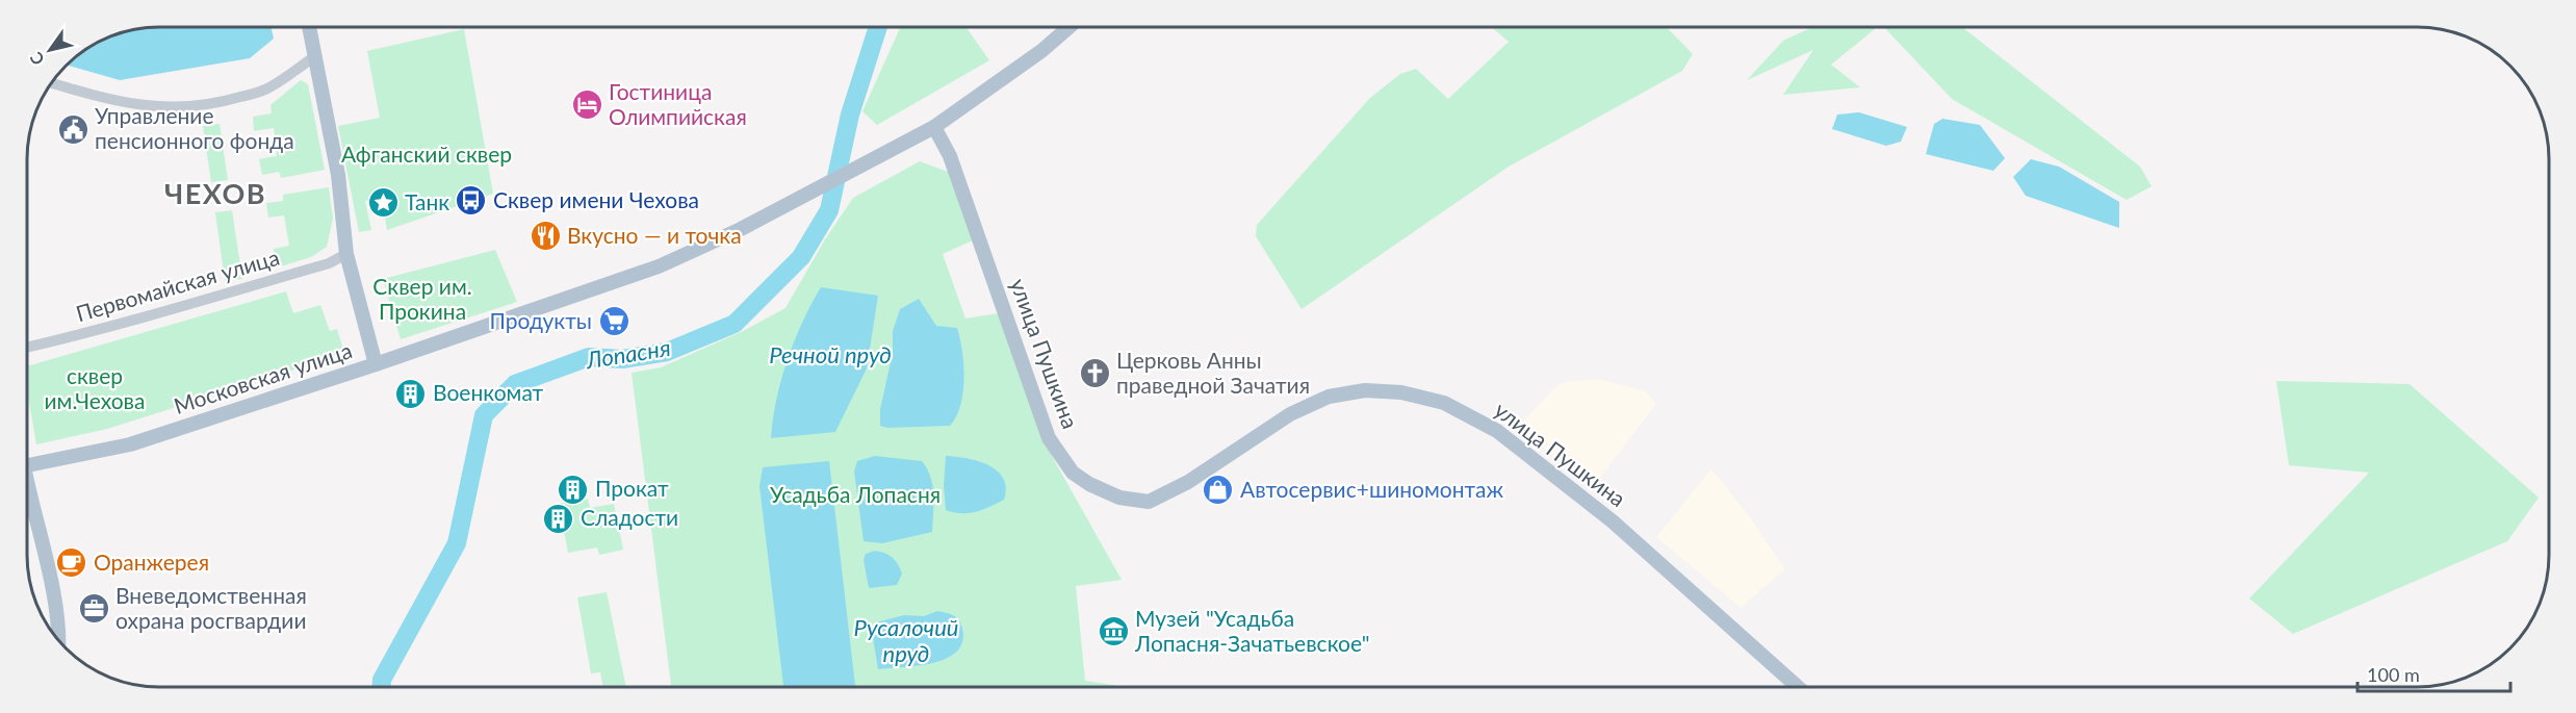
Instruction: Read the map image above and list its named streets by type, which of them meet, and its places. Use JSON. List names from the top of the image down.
{
  "streets": {
    "main road": ["улица Пушкина", "Московская улица"],
    "street": ["Первомайская улица"]
  },
  "crossings": [
    ["улица Пушкина", "Московская улица"]
  ],
  "districts": ["ЧЕХОВ"],
  "water": ["Лопасня", "Речной пруд", "Русалочий пруд"],
  "parks": [
    "Афганский сквер",
    "Сквер им. Прокина",
    "сквер им.Чехова",
    "Усадьба Лопасня"
  ],
  "places": {
    "hotel": ["Гостиница Олимпийская"],
    "public building": ["Управление пенсионного фонда"],
    "bus stop": ["Сквер имени Чехова"],
    "place": ["Танк"],
    "restaurant": ["Вкусно — и точка"],
    "supermarket": ["Продукты"],
    "church": ["Церковь Анны праведной Зачатия"],
    "building": ["Военкомат", "Прокат", "Сладости"],
    "shop": ["Автосервис+шиномонтаж"],
    "cafe": ["Оранжерея"],
    "office": ["Вневедомственная охрана росгвардии"],
    "museum": ["Музей \"Усадьба Лопасня-Зачатьевское\""]
  },
  "scale_bar": "100 m",
  "north": "bottom left"
}
